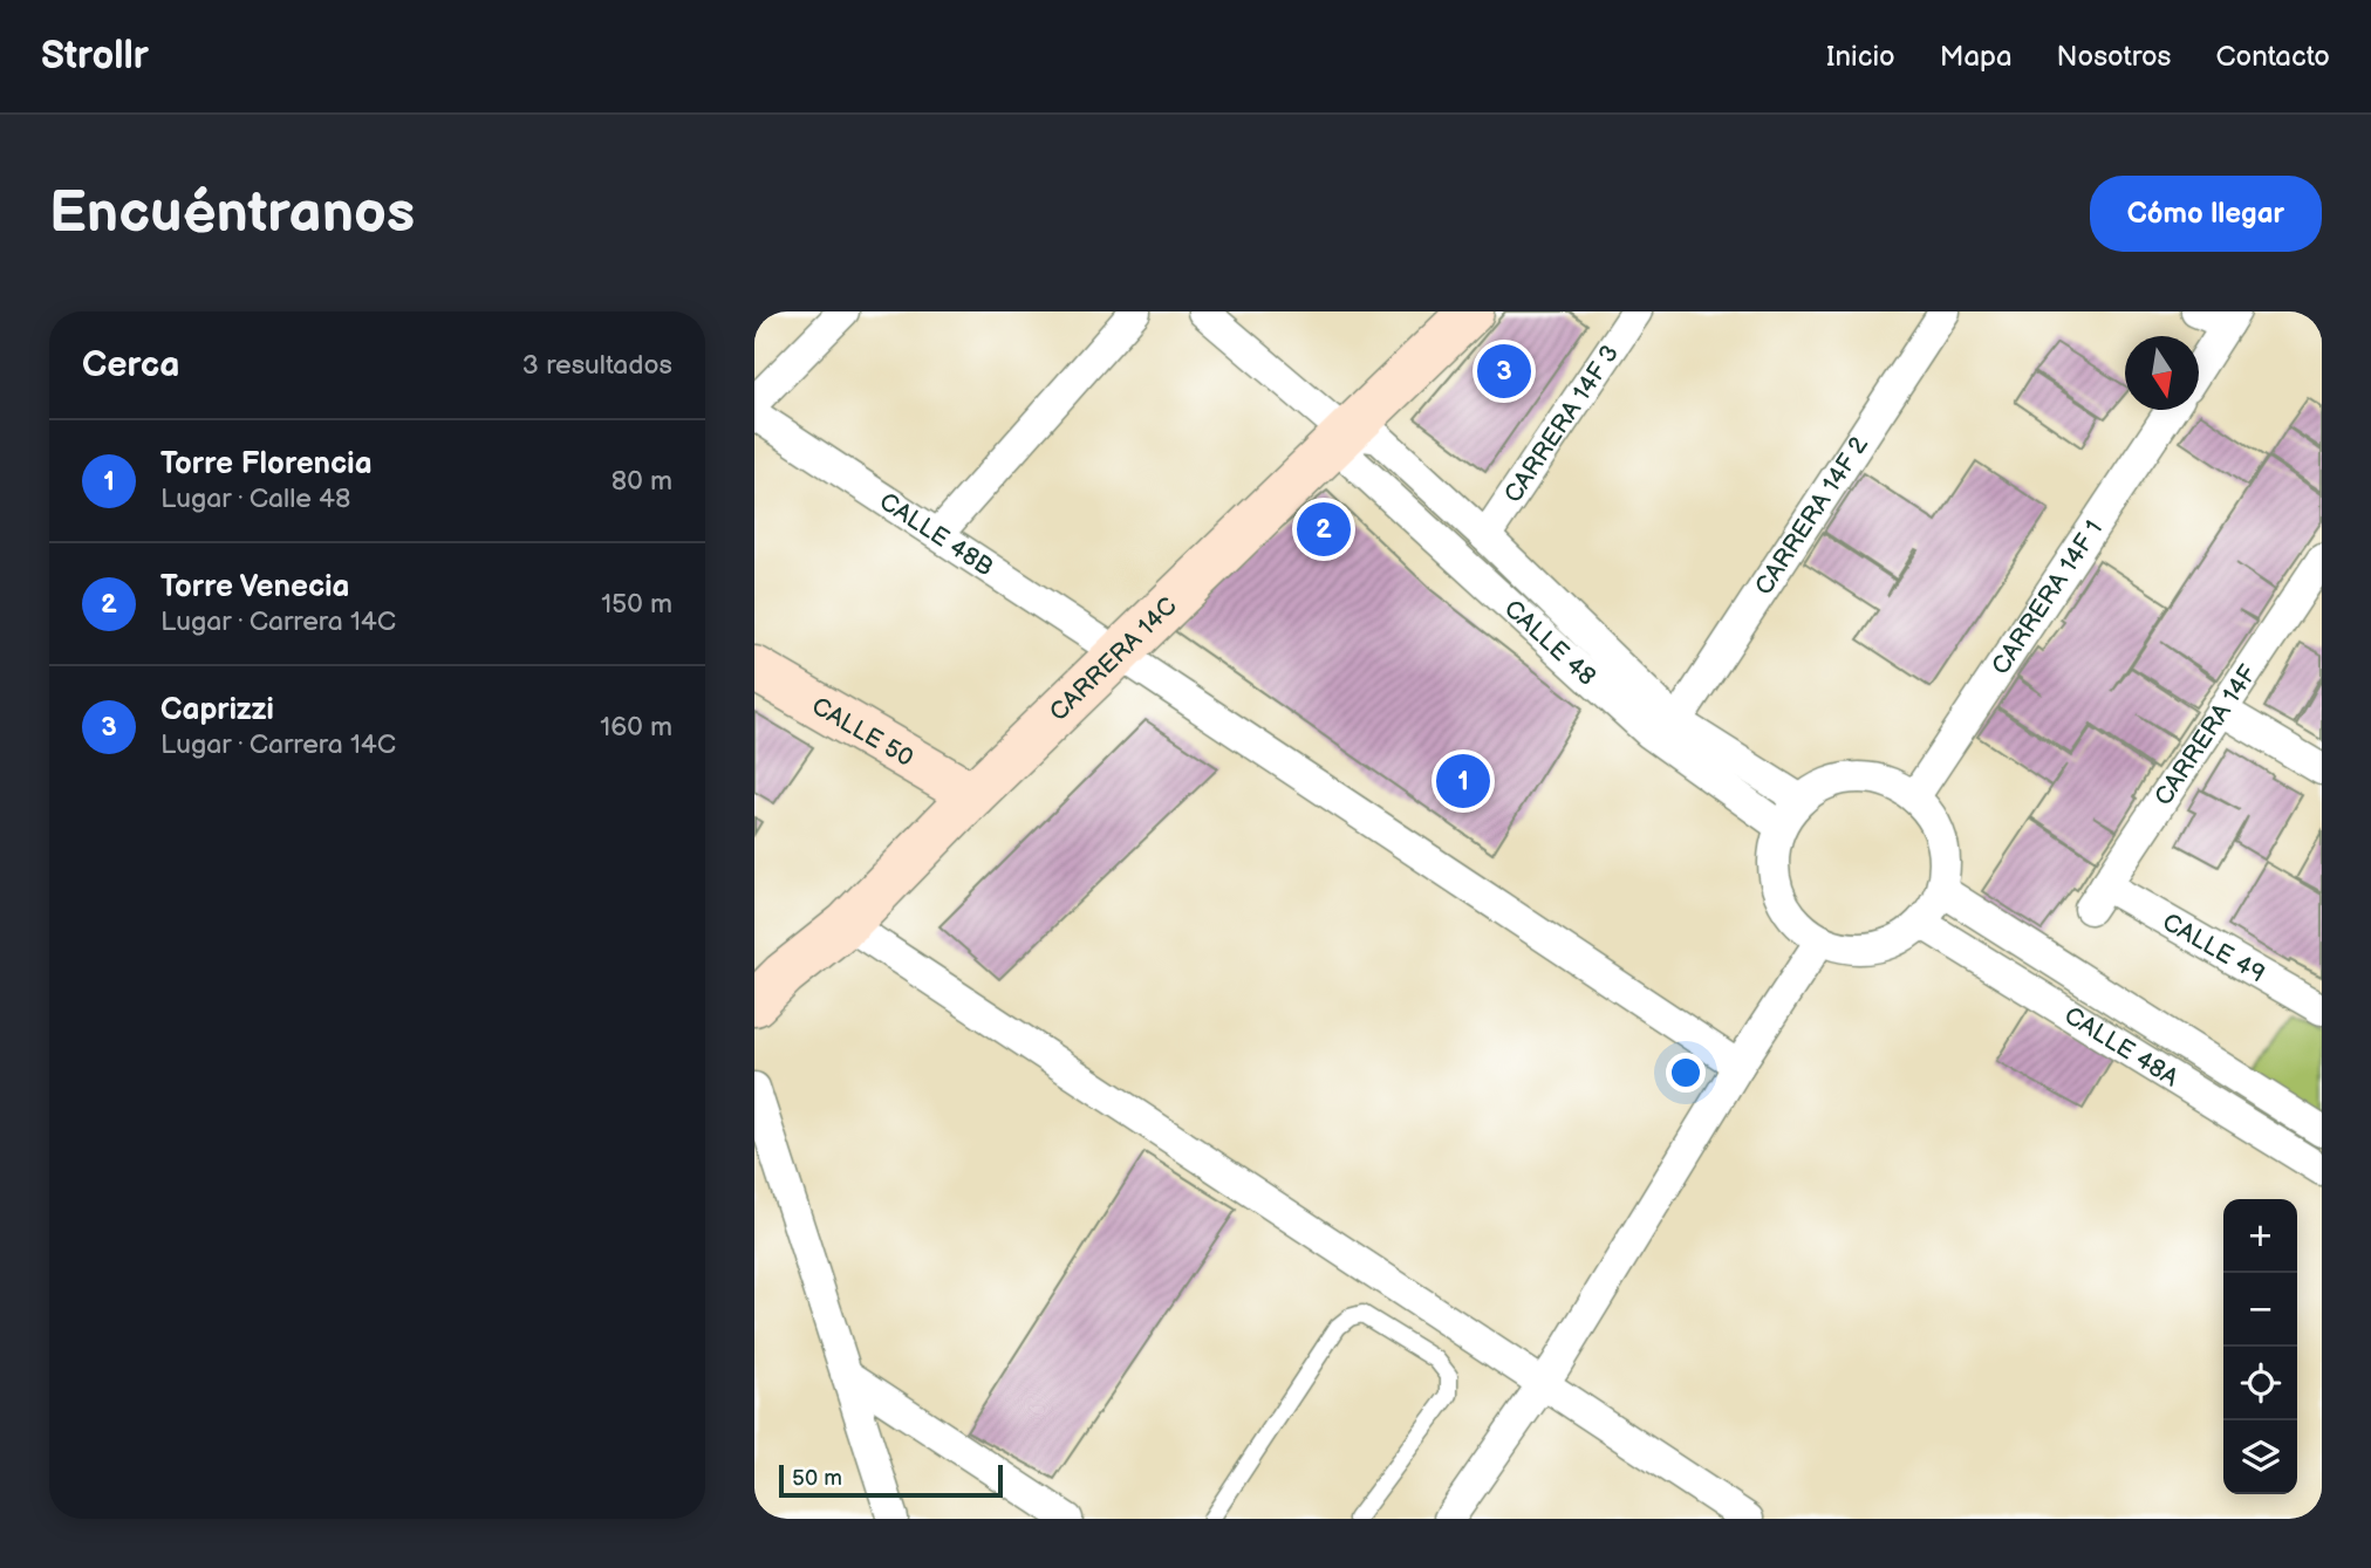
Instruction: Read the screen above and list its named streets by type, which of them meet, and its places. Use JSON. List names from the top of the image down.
{
  "streets": {
    "street": [
      "CARRERA 14F 3",
      "CARRERA 14F 2",
      "CALLE 48B",
      "CARRERA 14F 1",
      "CALLE 48",
      "CARRERA 14C",
      "CALLE 50",
      "CARRERA 14F",
      "CALLE 49",
      "CALLE 48A"
    ]
  },
  "crossings": [
    ["CARRERA 14F 3", "CALLE 48"],
    ["CARRERA 14F 2", "CALLE 48"],
    ["CALLE 48B", "CARRERA 14C"],
    ["CARRERA 14F 1", "CALLE 48"],
    ["CARRERA 14F 1", "CALLE 48A"],
    ["CALLE 48", "CARRERA 14C"],
    ["CALLE 48", "CALLE 48A"],
    ["CARRERA 14C", "CALLE 50"],
    ["CARRERA 14F", "CALLE 49"]
  ],
  "scale_bar": "50 m",
  "north": "bottom",
  "page": {
    "header": "Strollr",
    "nav": [
      "Inicio",
      "Mapa",
      "Nosotros",
      "Contacto"
    ],
    "buttons": "Cómo llegar",
    "title": "Encuéntranos",
    "heading": ["Cerca", "3 resultados"],
    "pins": ["3", "2", "1"],
    "list": [
      {
        "mark": "1",
        "name": "Torre Florencia",
        "note": "Lugar · Calle 48",
        "value": "80 m"
      },
      {
        "mark": "2",
        "name": "Torre Venecia",
        "note": "Lugar · Carrera 14C",
        "value": "150 m"
      },
      {
        "mark": "3",
        "name": "Caprizzi",
        "note": "Lugar · Carrera 14C",
        "value": "160 m"
      }
    ],
    "map_buttons": ["+", "−"],
    "scale": "50 m"
  }
}
